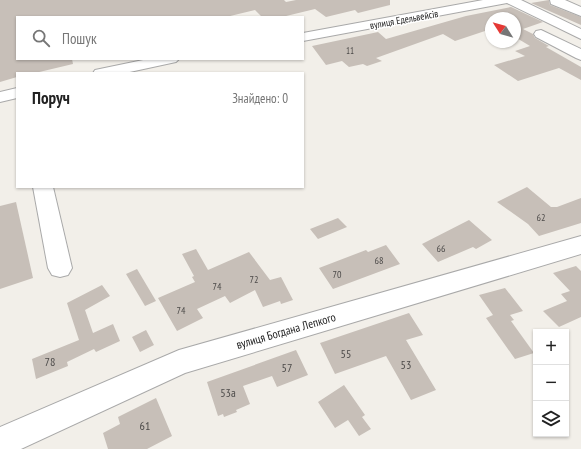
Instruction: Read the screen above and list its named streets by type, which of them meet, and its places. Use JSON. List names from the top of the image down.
{
  "streets": {
    "street": ["вулиця Едельвейсів", "вулиця Богдана Лепкого"]
  },
  "house_numbers": [
    "11",
    "62",
    "66",
    "68",
    "70",
    "72",
    "74",
    "74",
    "55",
    "78",
    "53",
    "57",
    "53а",
    "61"
  ],
  "north": "top left",
  "page": {
    "search": "Пошук",
    "heading": ["Поруч", "Знайдено: 0"],
    "map_buttons": ["+", "−"]
  }
}
